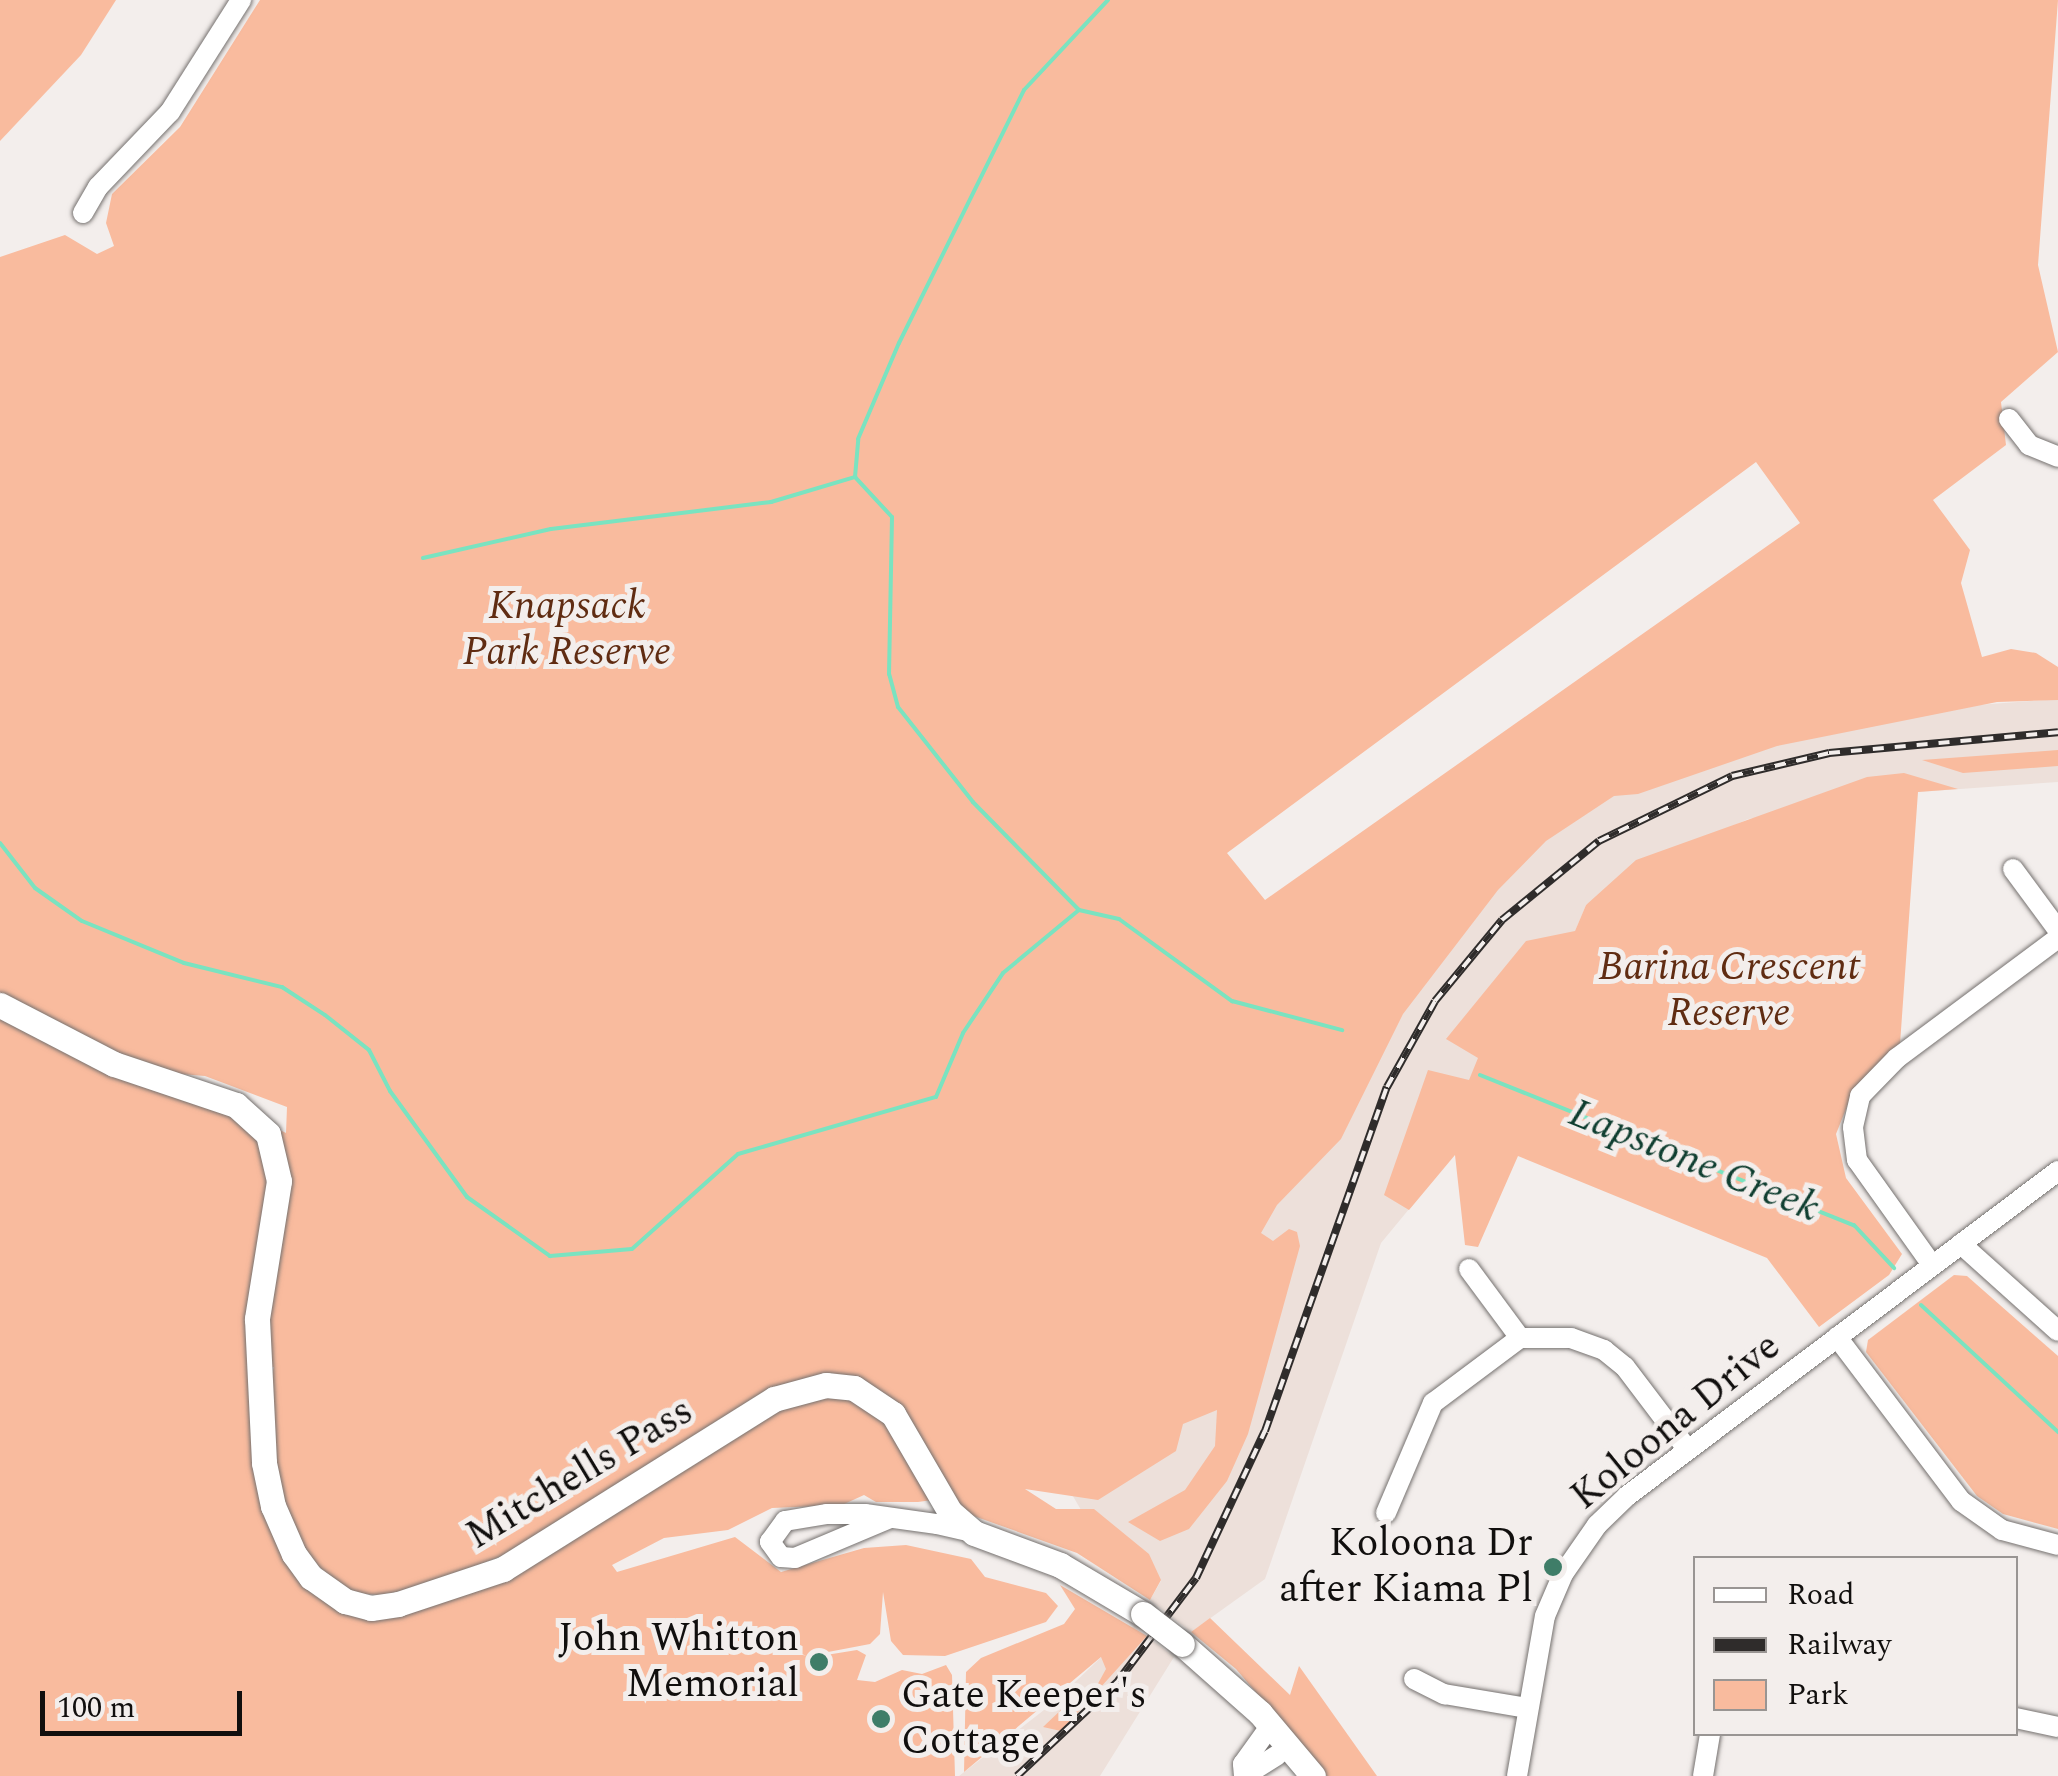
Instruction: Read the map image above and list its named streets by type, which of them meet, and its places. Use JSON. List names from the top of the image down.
{
  "streets": {
    "main road": ["Mitchells Pass"],
    "street": ["Koloona Drive"]
  },
  "water": ["Lapstone Creek"],
  "parks": ["Knapsack Park Reserve", "Barina Crescent Reserve"],
  "places": ["Koloona Dr after Kiama Pl", "John Whitton Memorial", "Gate Keeper's Cottage"],
  "legend": ["Road", "Railway", "Park"],
  "scale_bar": "100 m"
}
